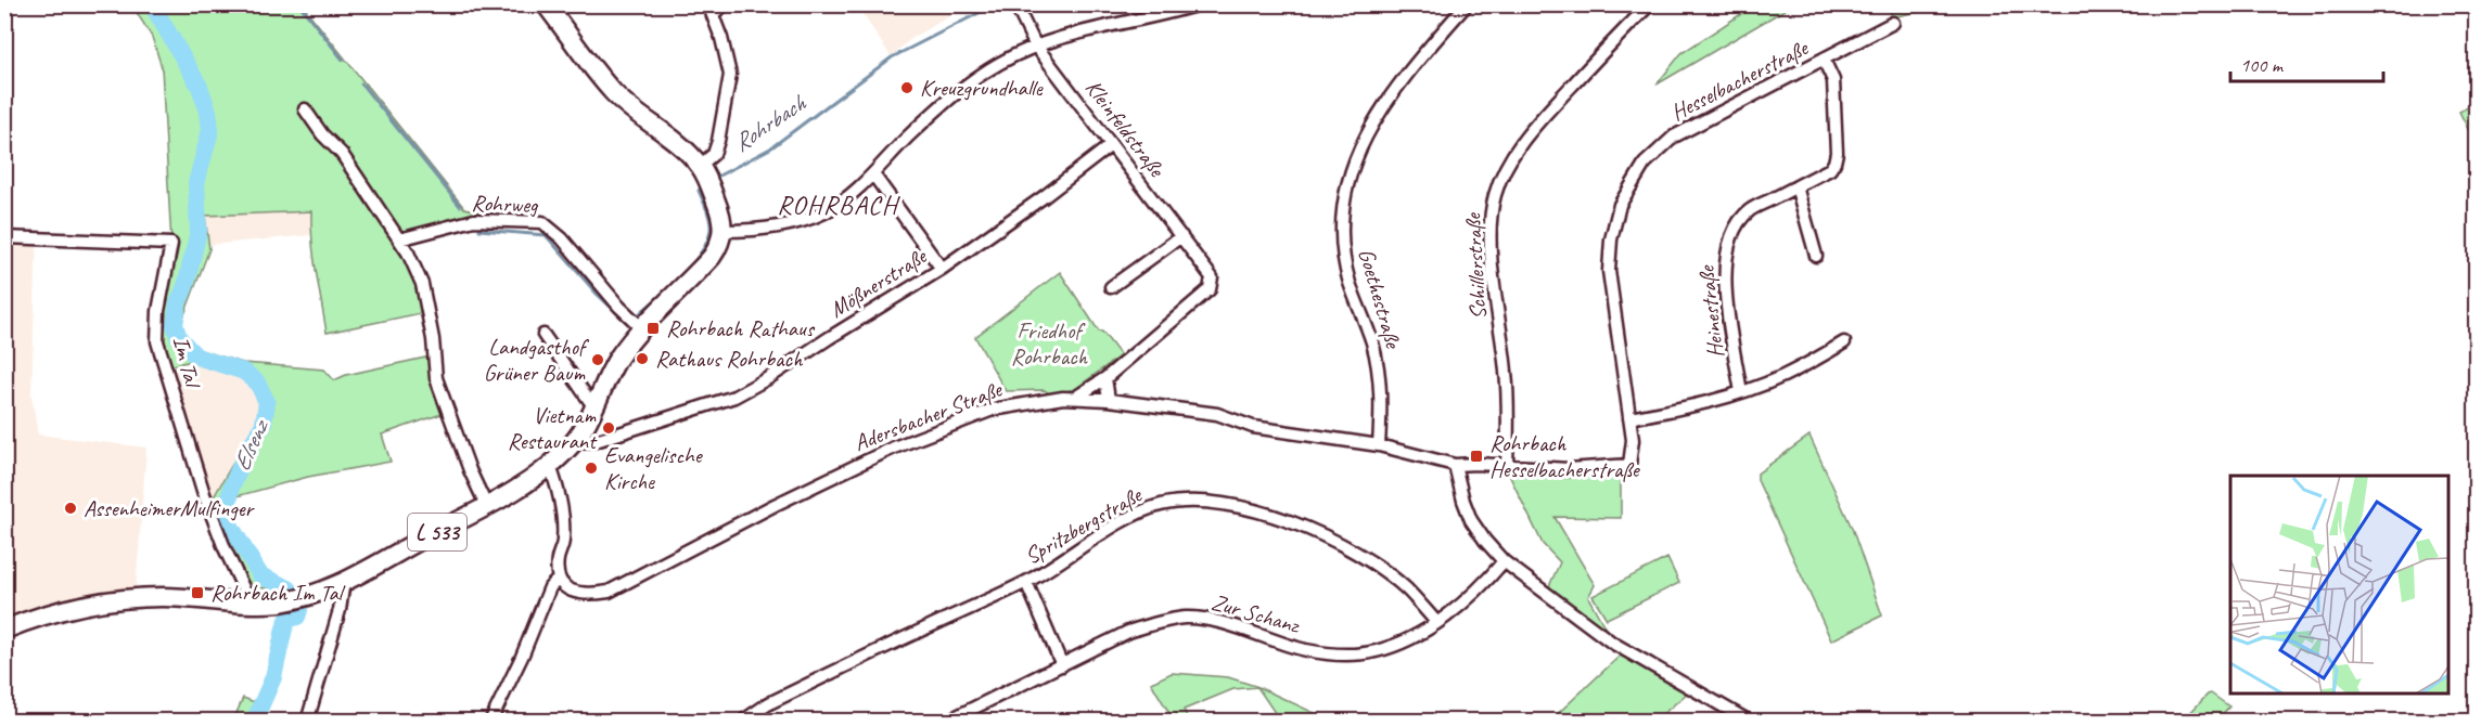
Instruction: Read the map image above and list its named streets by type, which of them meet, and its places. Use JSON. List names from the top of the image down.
{
  "streets": {
    "main road": ["L 533"],
    "street": [
      "Hesselbacherstraße",
      "Kleinfeldstraße",
      "Rohrweg",
      "Schillerstraße",
      "Mößnerstraße",
      "Goethestraße",
      "Heinestraße",
      "Im Tal",
      "Adersbacher Straße",
      "Spritzbergstraße",
      "Zur Schanz"
    ]
  },
  "crossings": [
    ["Hesselbacherstraße", "Heinestraße"],
    ["Hesselbacherstraße", "Adersbacher Straße"],
    ["Kleinfeldstraße", "Mößnerstraße"],
    ["Kleinfeldstraße", "Adersbacher Straße"],
    ["Rohrweg", "L 533"],
    ["Schillerstraße", "Adersbacher Straße"],
    ["Mößnerstraße", "L 533"],
    ["Goethestraße", "Adersbacher Straße"],
    ["Im Tal", "L 533"],
    ["Spritzbergstraße", "Zur Schanz"]
  ],
  "districts": ["ROHRBACH"],
  "water": ["Rohrbach", "Elsenz"],
  "parks": ["Friedhof Rohrbach"],
  "places": {
    "other": [
      "Kreuzgrundhalle",
      "Rathaus Rohrbach",
      "Landgasthof Grüner Baum",
      "Vietnam Restaurant",
      "Evangelische Kirche",
      "AssenheimerMulfinger"
    ],
    "transit": ["Rohrbach Rathaus", "Rohrbach Hesselbacherstraße", "Rohrbach Im Tal"]
  },
  "scale_bar": "100 m"
}
